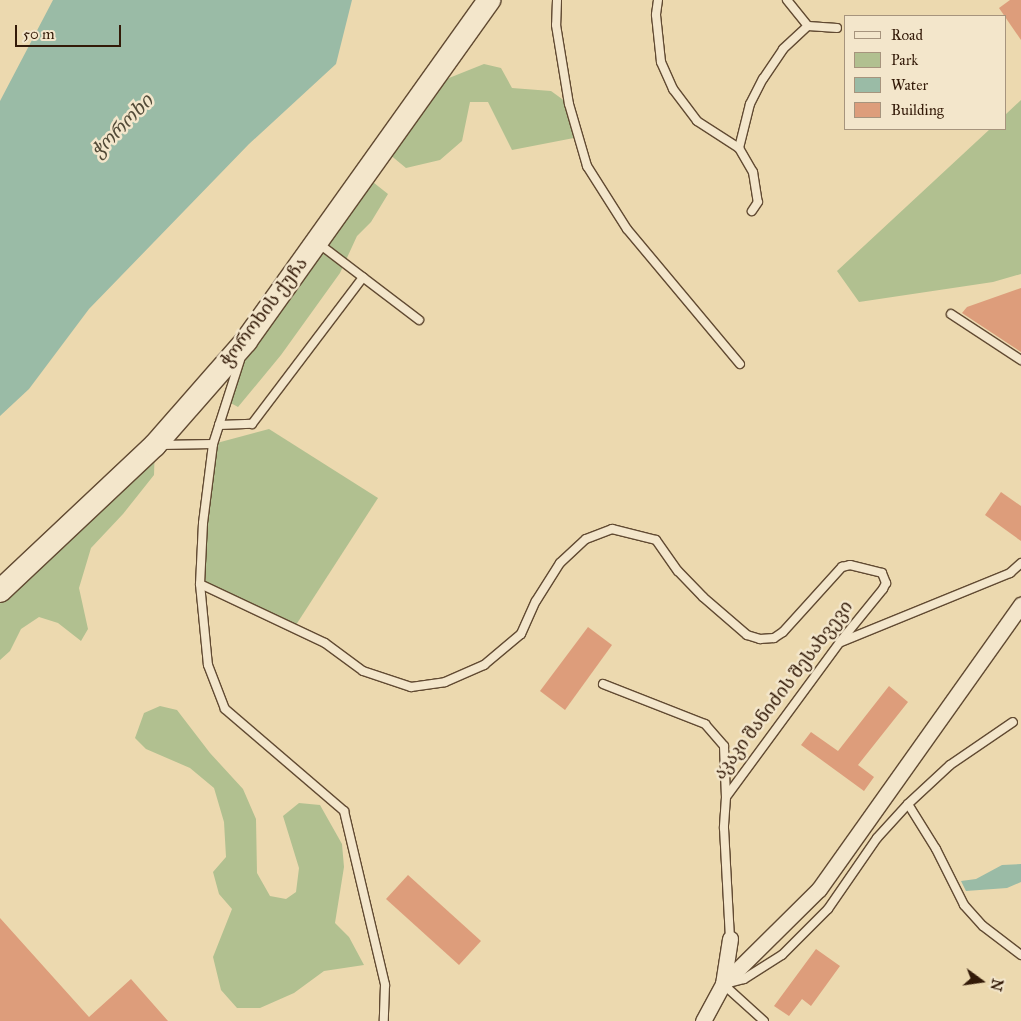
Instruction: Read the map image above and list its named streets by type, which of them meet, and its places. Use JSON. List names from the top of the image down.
{
  "streets": {
    "street": ["ჭოროხის ქუჩა", "აკაკი შანიძის შესახვევი"]
  },
  "water": ["ჭოროხი"],
  "legend": [
    "Road",
    "Park",
    "Water",
    "Building"
  ],
  "scale_bar": "50 m",
  "north": "right"
}
